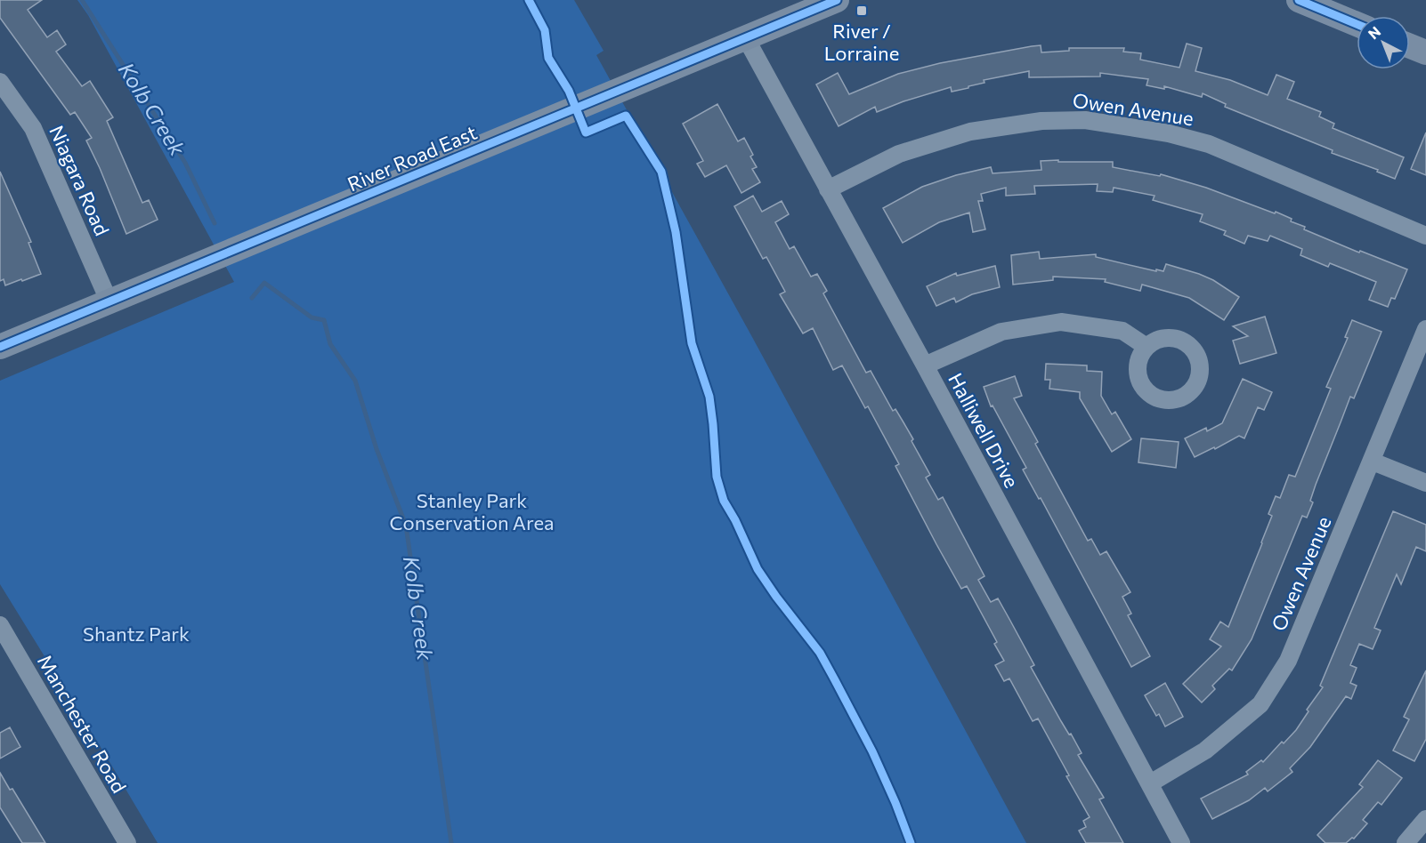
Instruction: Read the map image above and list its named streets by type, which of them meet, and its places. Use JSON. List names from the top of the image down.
{
  "streets": {
    "street": [
      "Owen Avenue",
      "River Road East",
      "Niagara Road",
      "Halliwell Drive",
      "Manchester Road"
    ]
  },
  "crossings": [
    ["Owen Avenue", "Halliwell Drive"],
    ["River Road East", "Niagara Road"],
    ["River Road East", "Halliwell Drive"]
  ],
  "water": ["Kolb Creek"],
  "parks": ["Stanley Park Conservation Area", "Shantz Park"],
  "places": {
    "transit": ["River / Lorraine"]
  },
  "north": "top left"
}
